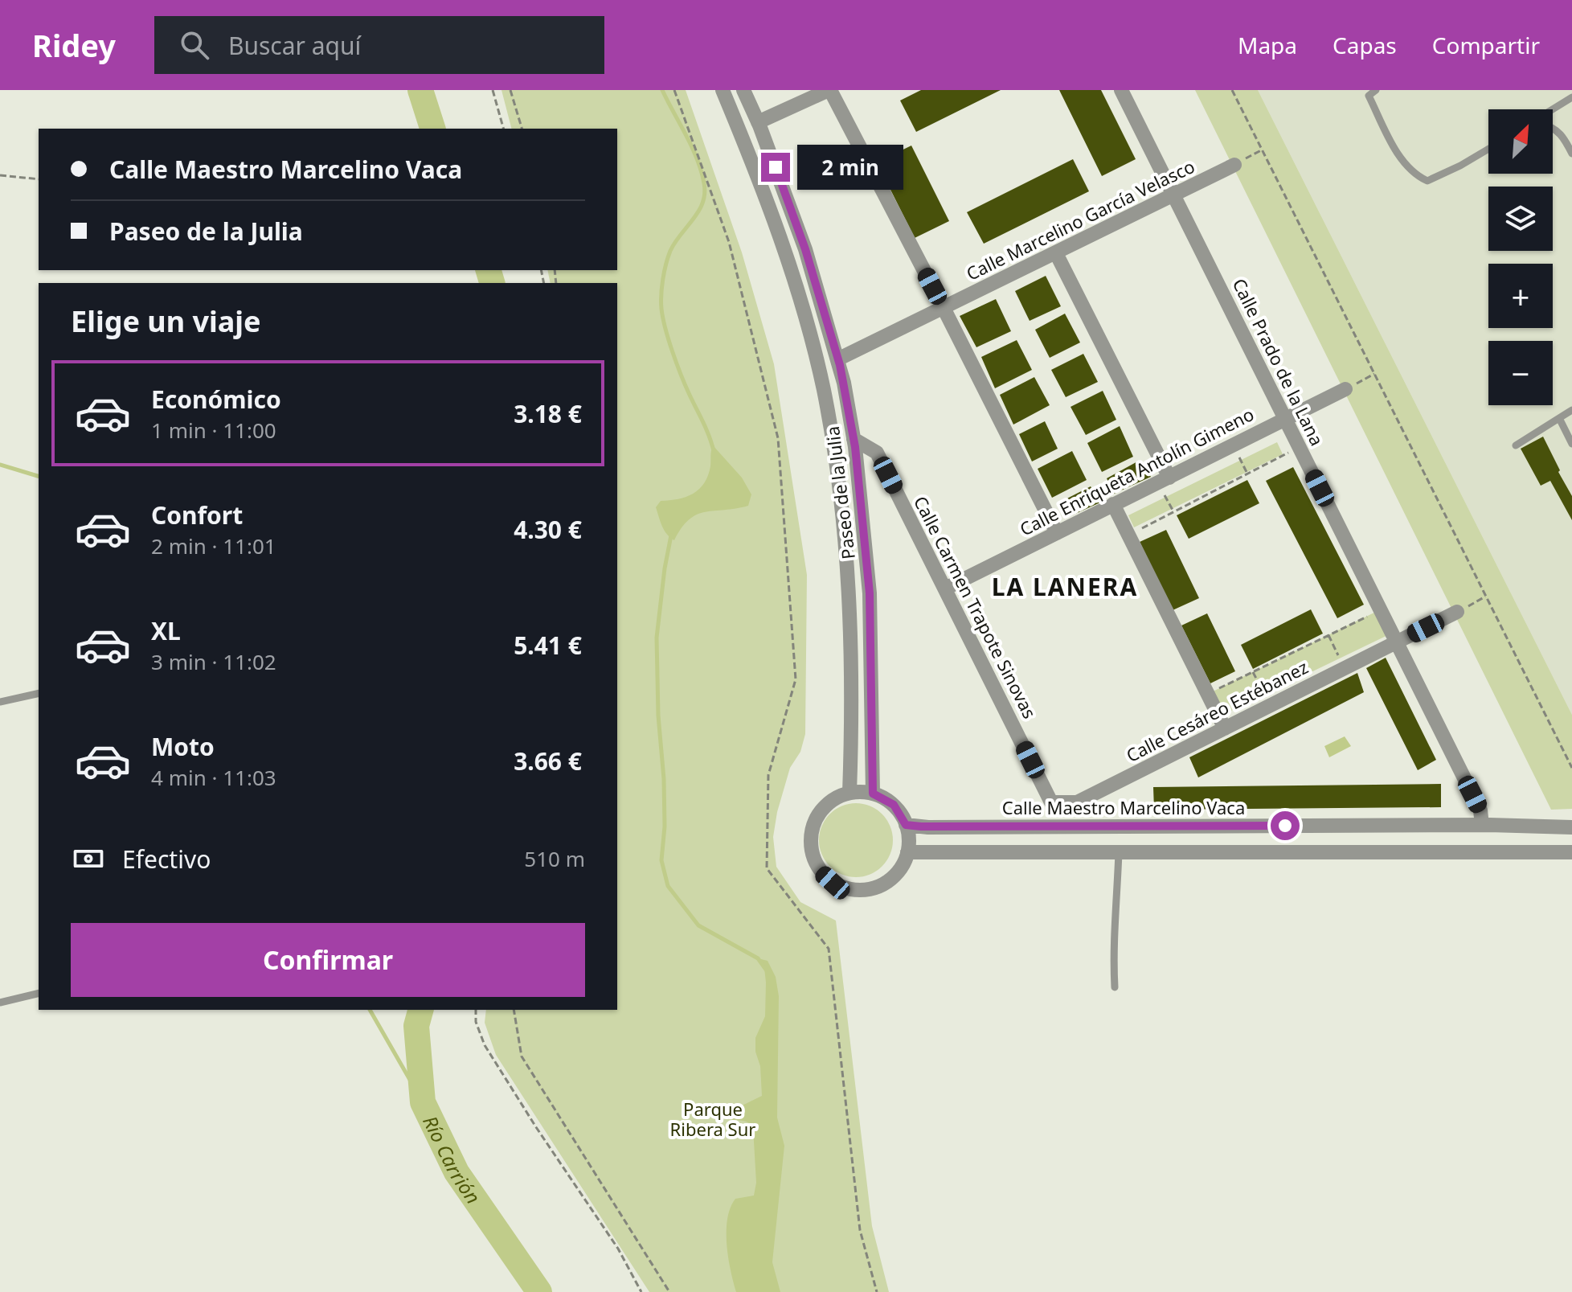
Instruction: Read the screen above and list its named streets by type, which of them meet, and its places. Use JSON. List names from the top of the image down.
{
  "streets": {
    "street": [
      "Calle Marcelino García Velasco",
      "Calle Prado de la Lana",
      "Calle Enriqueta Antolín Gimeno",
      "Paseo de la Julia",
      "Calle Carmen Trapote Sinovas",
      "Calle Cesáreo Estébanez",
      "Calle Maestro Marcelino Vaca"
    ]
  },
  "crossings": [
    ["Calle Marcelino García Velasco", "Calle Prado de la Lana"],
    ["Calle Marcelino García Velasco", "Paseo de la Julia"],
    ["Calle Prado de la Lana", "Calle Enriqueta Antolín Gimeno"],
    ["Calle Prado de la Lana", "Calle Cesáreo Estébanez"],
    ["Calle Prado de la Lana", "Calle Maestro Marcelino Vaca"],
    ["Calle Enriqueta Antolín Gimeno", "Calle Carmen Trapote Sinovas"],
    ["Paseo de la Julia", "Calle Carmen Trapote Sinovas"],
    ["Paseo de la Julia", "Calle Maestro Marcelino Vaca"],
    ["Calle Carmen Trapote Sinovas", "Calle Cesáreo Estébanez"]
  ],
  "districts": ["LA LANERA"],
  "water": ["Río Carrión"],
  "parks": ["Parque Ribera Sur"],
  "north": "top right",
  "page": {
    "header": "Ridey",
    "search": "Buscar aquí",
    "nav": ["Mapa", "Capas", "Compartir"],
    "map_buttons": ["+", "−"],
    "banner": ["Calle Maestro Marcelino Vaca", "Paseo de la Julia"],
    "bubble": "2 min",
    "heading": "Elige un viaje",
    "list": [
      {
        "name": "Económico",
        "note": "1 min · 11:00",
        "value": "3.18 €"
      },
      {
        "name": "Confort",
        "note": "2 min · 11:01",
        "value": "4.30 €"
      },
      {
        "name": "XL",
        "note": "3 min · 11:02",
        "value": "5.41 €"
      },
      {
        "name": "Moto",
        "note": "4 min · 11:03",
        "value": "3.66 €"
      }
    ],
    "pay": ["Efectivo", "510 m"],
    "buttons": "Confirmar"
  }
}
